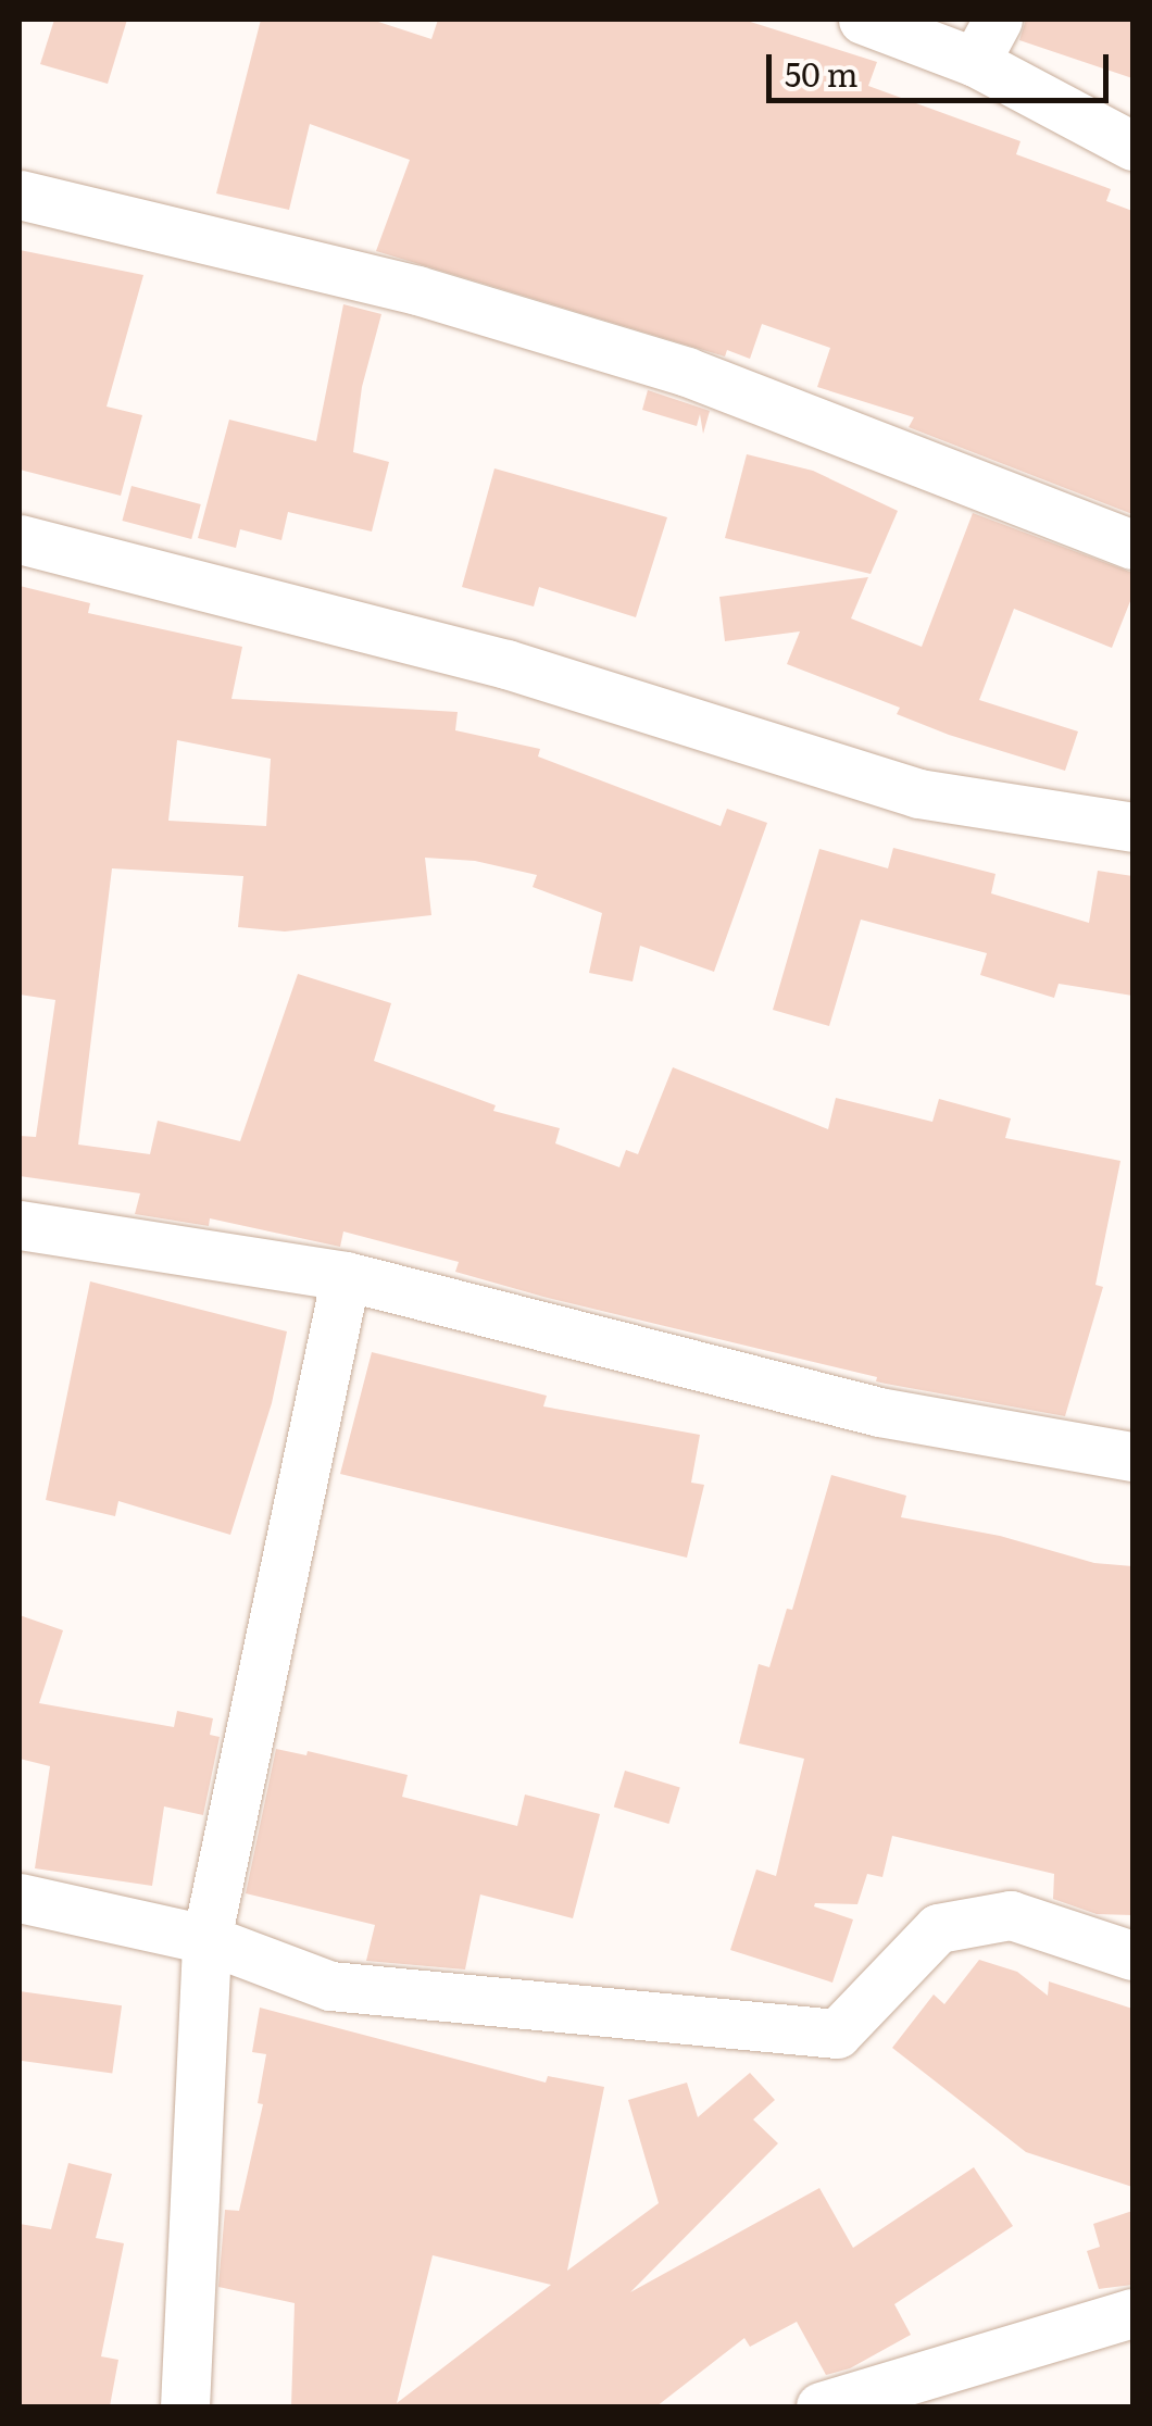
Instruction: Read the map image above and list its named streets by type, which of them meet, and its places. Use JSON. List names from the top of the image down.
{
  "scale_bar": "50 m"
}
